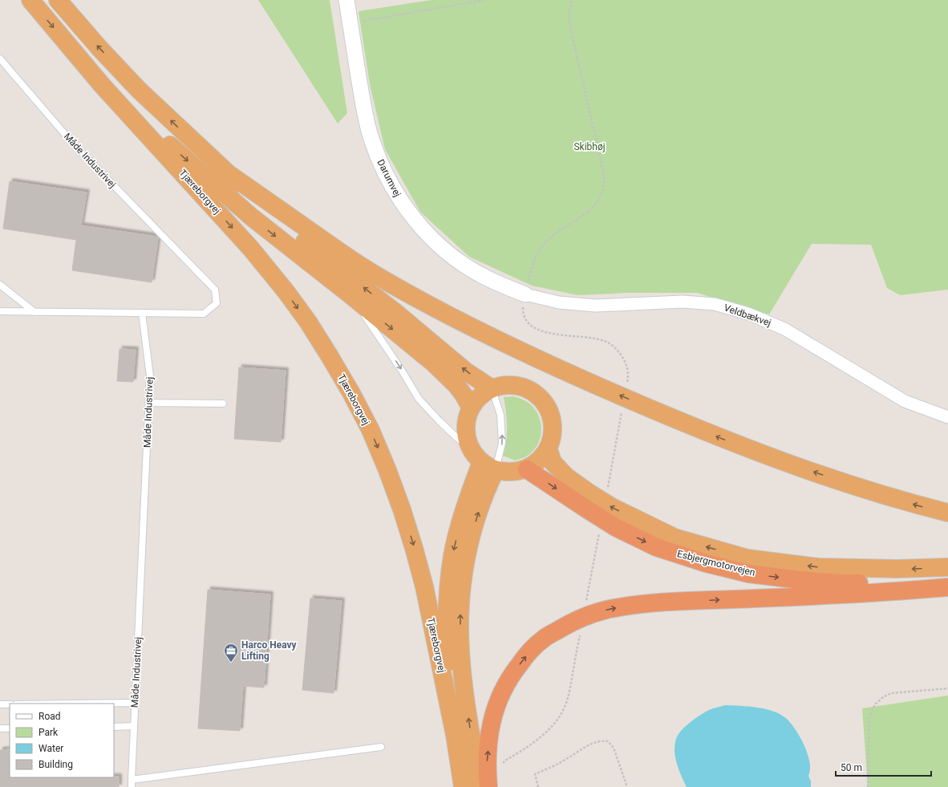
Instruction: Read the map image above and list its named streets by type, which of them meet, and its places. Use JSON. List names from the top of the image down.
{
  "streets": {
    "highway": ["Tjæreborgvej", "Esbjergmotorvejen"],
    "street": ["Darumvej", "Veldbækvej"],
    "lane": ["Måde Industrivej"]
  },
  "crossings": [
    ["Darumvej", "Veldbækvej"]
  ],
  "parks": ["Skibhøj"],
  "places": {
    "office": ["Harco Heavy Lifting"]
  },
  "legend": [
    "Road",
    "Park",
    "Water",
    "Building"
  ],
  "scale_bar": "50 m"
}
